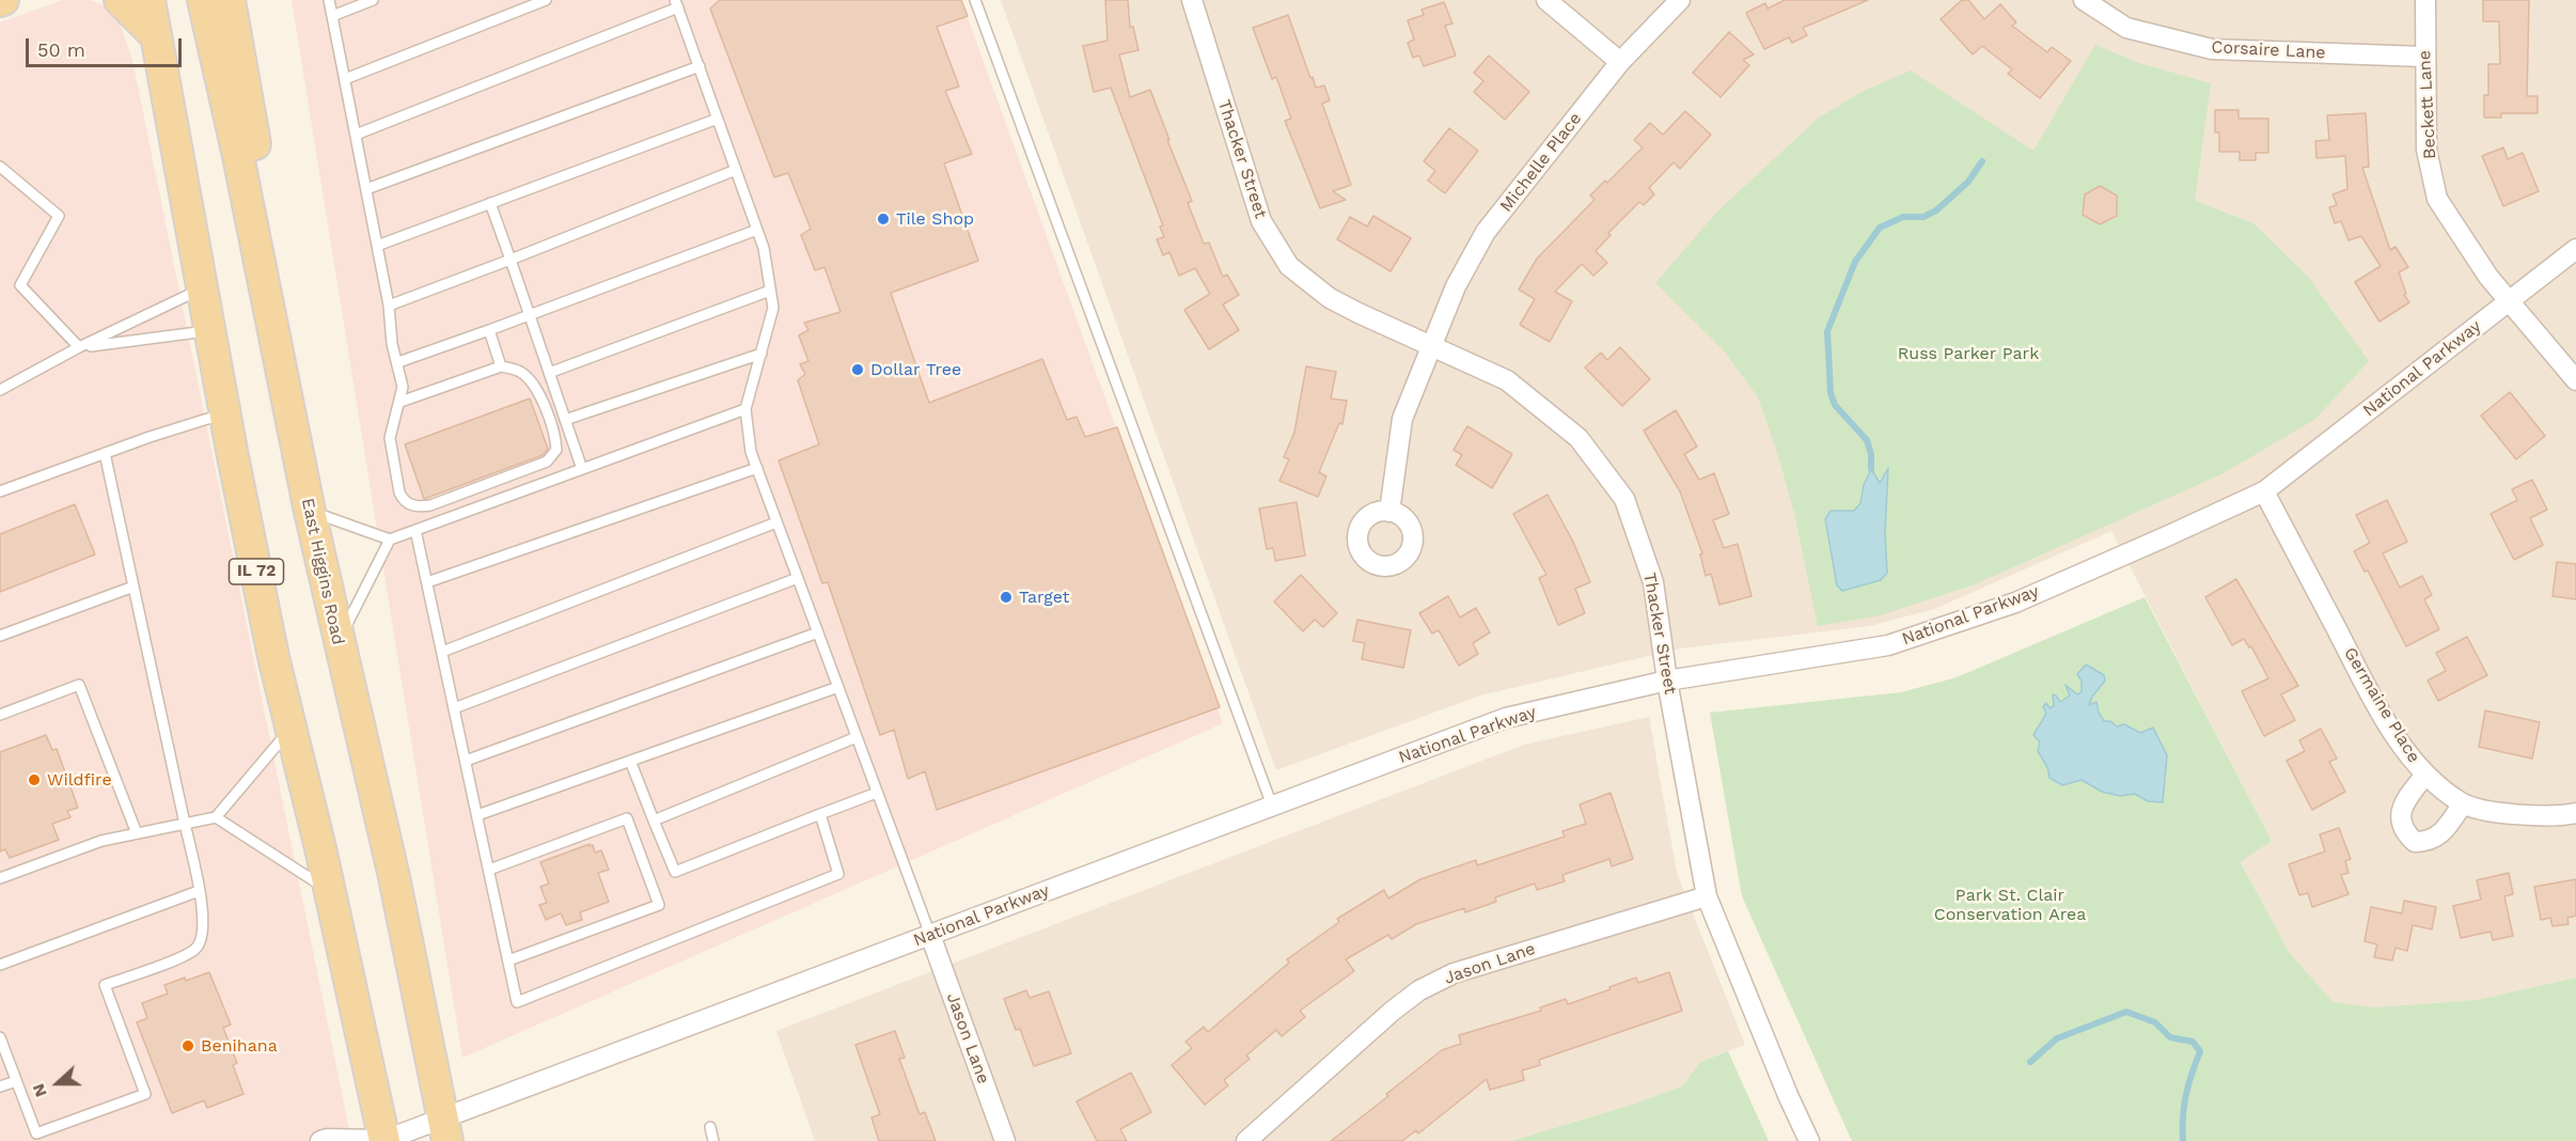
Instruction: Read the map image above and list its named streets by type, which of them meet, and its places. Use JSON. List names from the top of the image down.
{
  "streets": {
    "main road": ["IL 72", "East Higgins Road"],
    "street": [
      "Corsaire Lane",
      "Beckett Lane",
      "Thacker Street",
      "Michelle Place",
      "National Parkway",
      "Germaine Place",
      "Jason Lane"
    ]
  },
  "crossings": [
    ["Corsaire Lane", "Beckett Lane"],
    ["Beckett Lane", "National Parkway"],
    ["Thacker Street", "Michelle Place"],
    ["Thacker Street", "National Parkway"],
    ["Thacker Street", "Jason Lane"],
    ["National Parkway", "IL 72"],
    ["National Parkway", "East Higgins Road"],
    ["National Parkway", "Germaine Place"],
    ["National Parkway", "Jason Lane"]
  ],
  "parks": ["Russ Parker Park", "Park St. Clair Conservation Area"],
  "places": [
    "Tile Shop",
    "Dollar Tree",
    "Target",
    "Wildfire",
    "Benihana"
  ],
  "scale_bar": "50 m",
  "north": "left"
}
